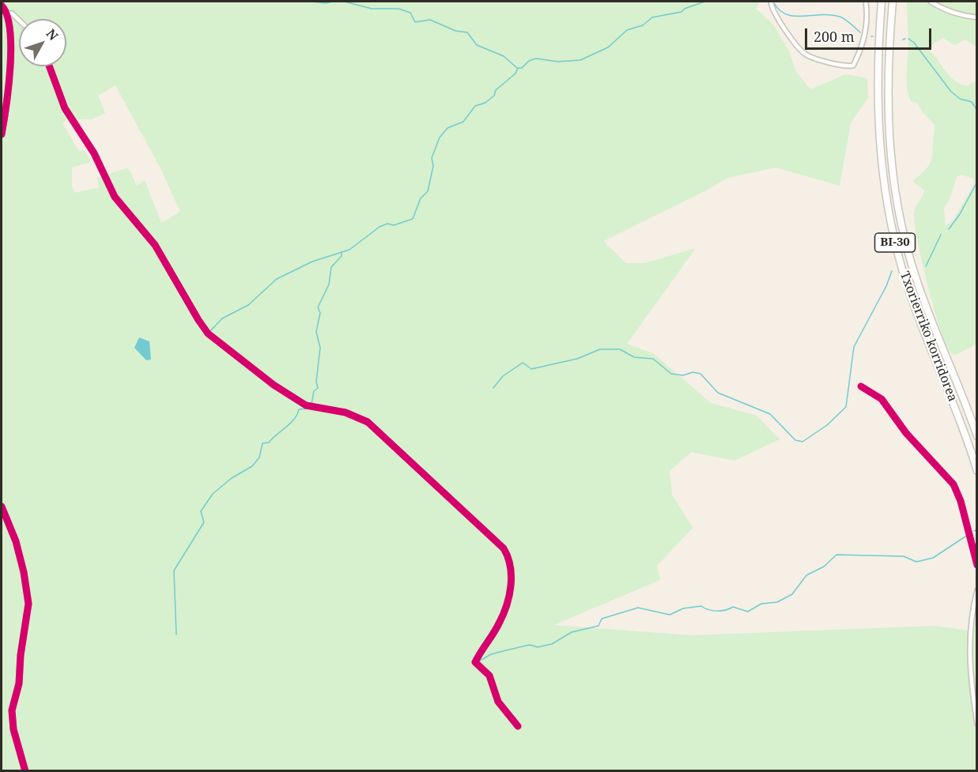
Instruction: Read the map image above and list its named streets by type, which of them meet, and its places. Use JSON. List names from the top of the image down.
{
  "streets": {
    "highway": ["BI-30", "Txorierriko korridorea"]
  },
  "scale_bar": "200 m",
  "north": "top right"
}
